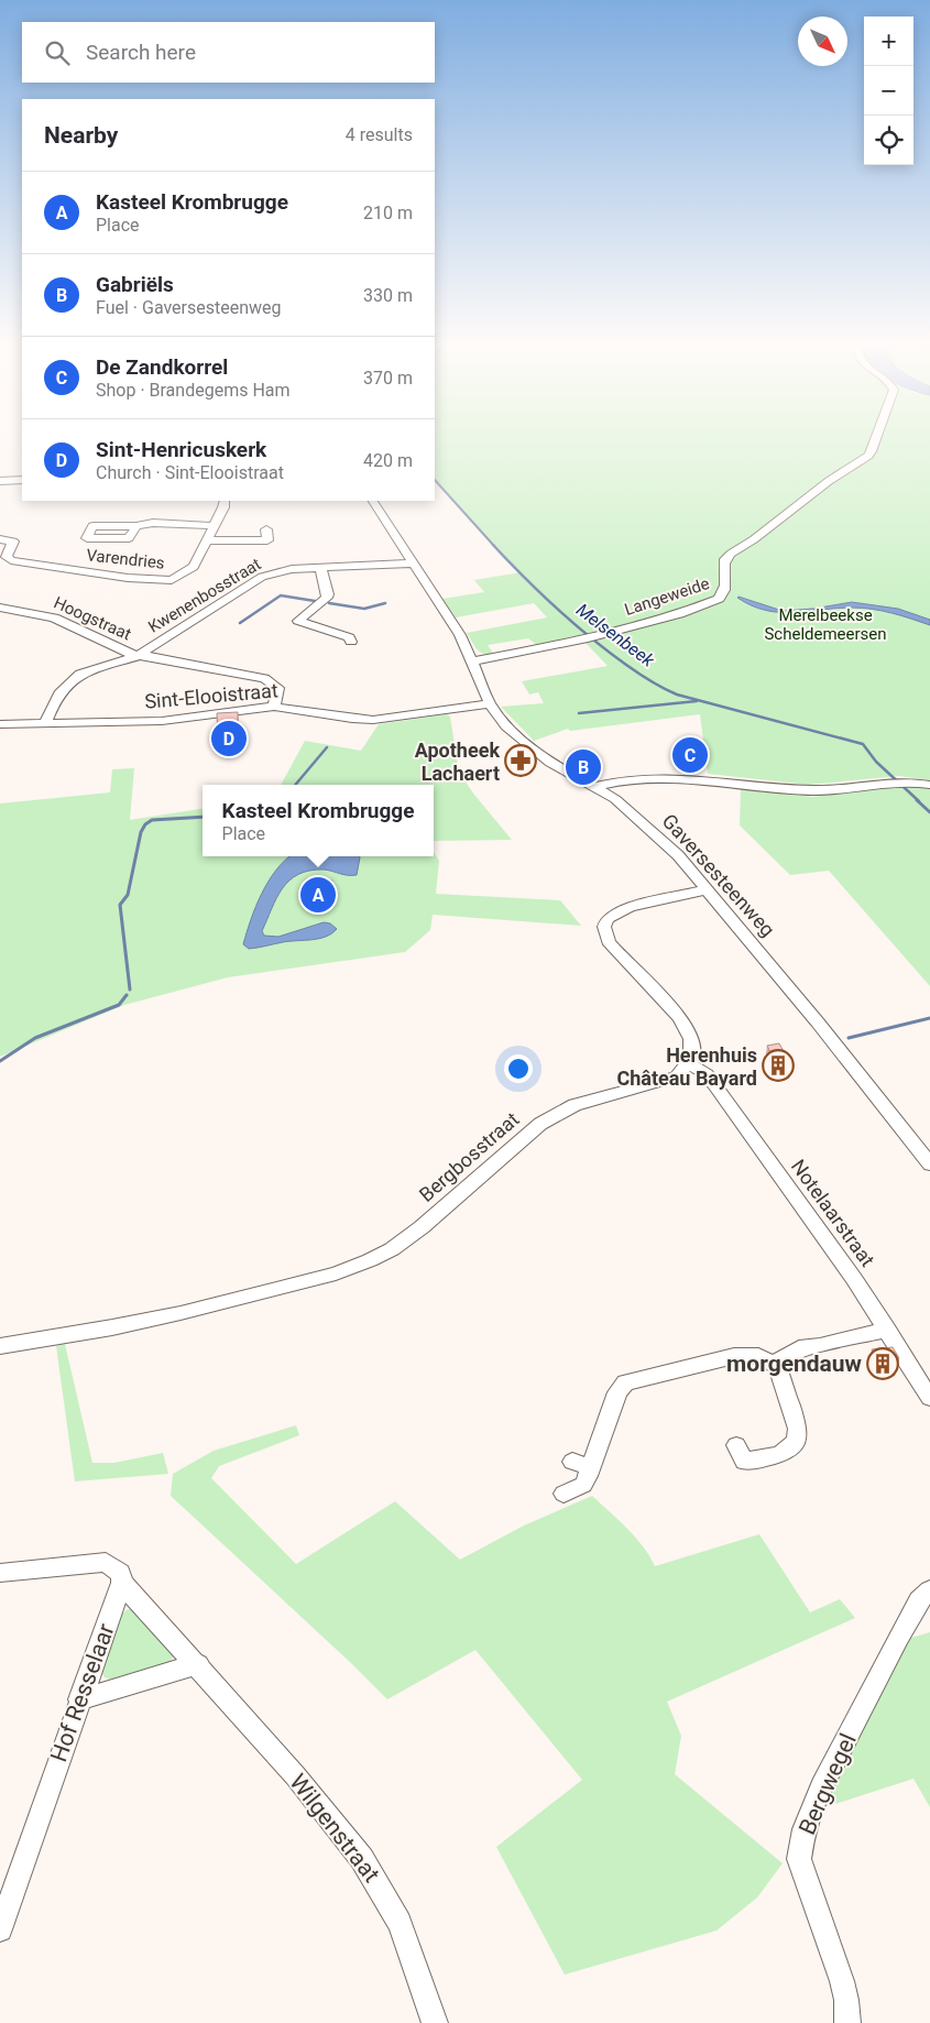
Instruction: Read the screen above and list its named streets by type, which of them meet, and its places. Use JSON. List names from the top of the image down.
{
  "streets": {
    "street": [
      "Varendries",
      "Kwenenbosstraat",
      "Langeweide",
      "Hoogstraat",
      "Sint-Elooistraat",
      "Gaversesteenweg",
      "Bergbosstraat",
      "Notelaarstraat",
      "Hof Resselaar",
      "Bergwegel",
      "Wilgenstraat"
    ]
  },
  "crossings": [
    ["Kwenenbosstraat", "Hoogstraat"],
    ["Kwenenbosstraat", "Sint-Elooistraat"],
    ["Kwenenbosstraat", "Gaversesteenweg"],
    ["Langeweide", "Gaversesteenweg"],
    ["Hoogstraat", "Sint-Elooistraat"],
    ["Sint-Elooistraat", "Gaversesteenweg"],
    ["Bergbosstraat", "Notelaarstraat"],
    ["Hof Resselaar", "Wilgenstraat"]
  ],
  "water": ["Melsenbeek"],
  "parks": ["Merelbeekse Scheldemeersen"],
  "places": {
    "pharmacy": ["Apotheek Lachaert"],
    "building": ["Herenhuis Château Bayard", "morgendauw"]
  },
  "north": "bottom right",
  "page": {
    "map_buttons": ["+", "−"],
    "search": "Search here",
    "heading": ["Nearby", "4 results"],
    "list": [
      {
        "mark": "A",
        "name": "Kasteel Krombrugge",
        "note": "Place",
        "value": "210 m"
      },
      {
        "mark": "B",
        "name": "Gabriëls",
        "note": "Fuel · Gaversesteenweg",
        "value": "330 m"
      },
      {
        "mark": "C",
        "name": "De Zandkorrel",
        "note": "Shop · Brandegems Ham",
        "value": "370 m"
      },
      {
        "mark": "D",
        "name": "Sint-Henricuskerk",
        "note": "Church · Sint-Elooistraat",
        "value": "420 m"
      }
    ],
    "pins": [
      "D",
      "C",
      "B",
      "A"
    ],
    "popup": ["Kasteel Krombrugge", "Place"]
  }
}
